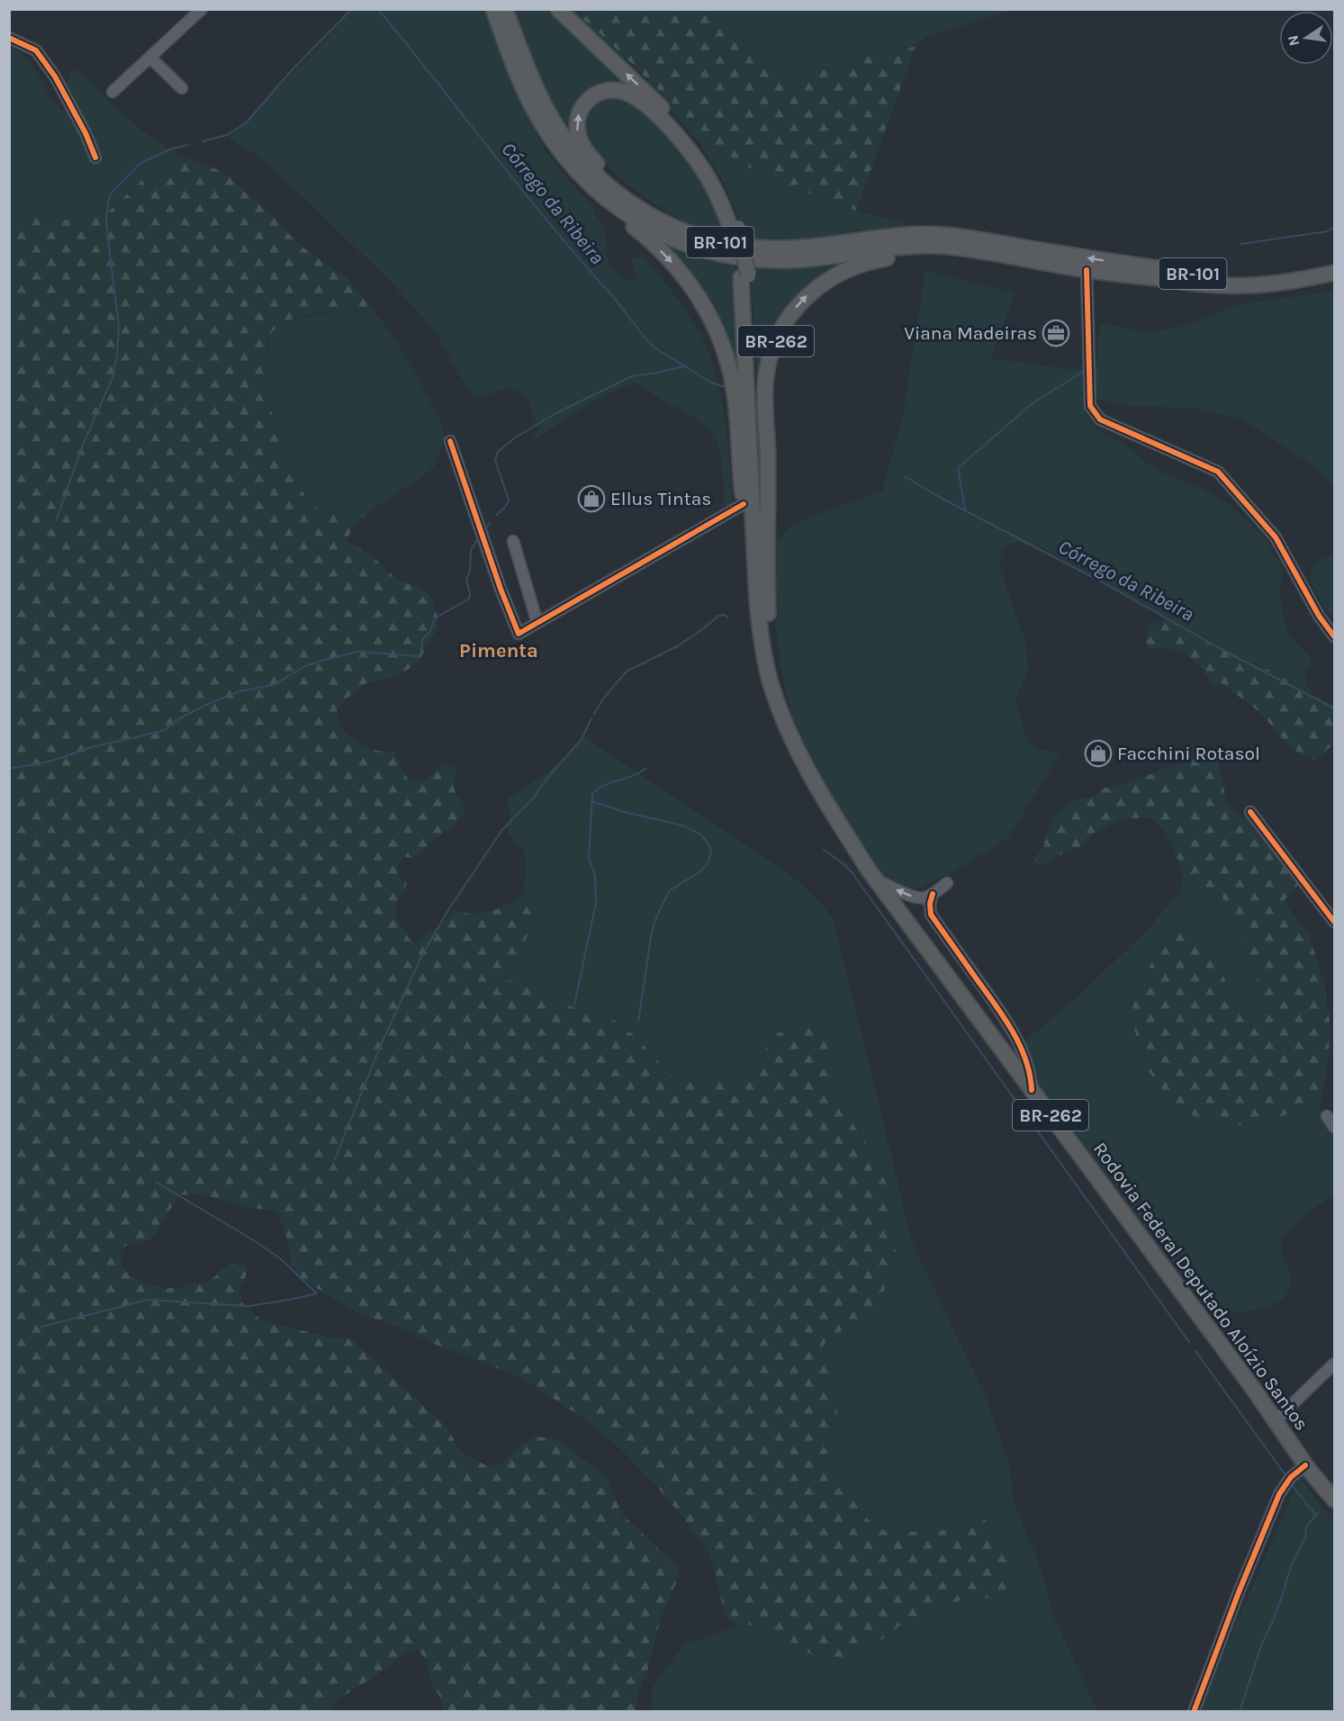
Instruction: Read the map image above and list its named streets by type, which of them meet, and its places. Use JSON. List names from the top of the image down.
{
  "streets": {
    "highway": ["BR-101", "BR-262", "Rodovia Federal Deputado Aloízio Santos"]
  },
  "crossings": [
    ["BR-101", "BR-262"],
    ["BR-262", "Rodovia Federal Deputado Aloízio Santos"]
  ],
  "districts": ["Pimenta"],
  "water": ["Córrego da Ribeira"],
  "places": {
    "office": ["Viana Madeiras"],
    "shop": ["Ellus Tintas", "Facchini Rotasol"]
  },
  "north": "left"
}
